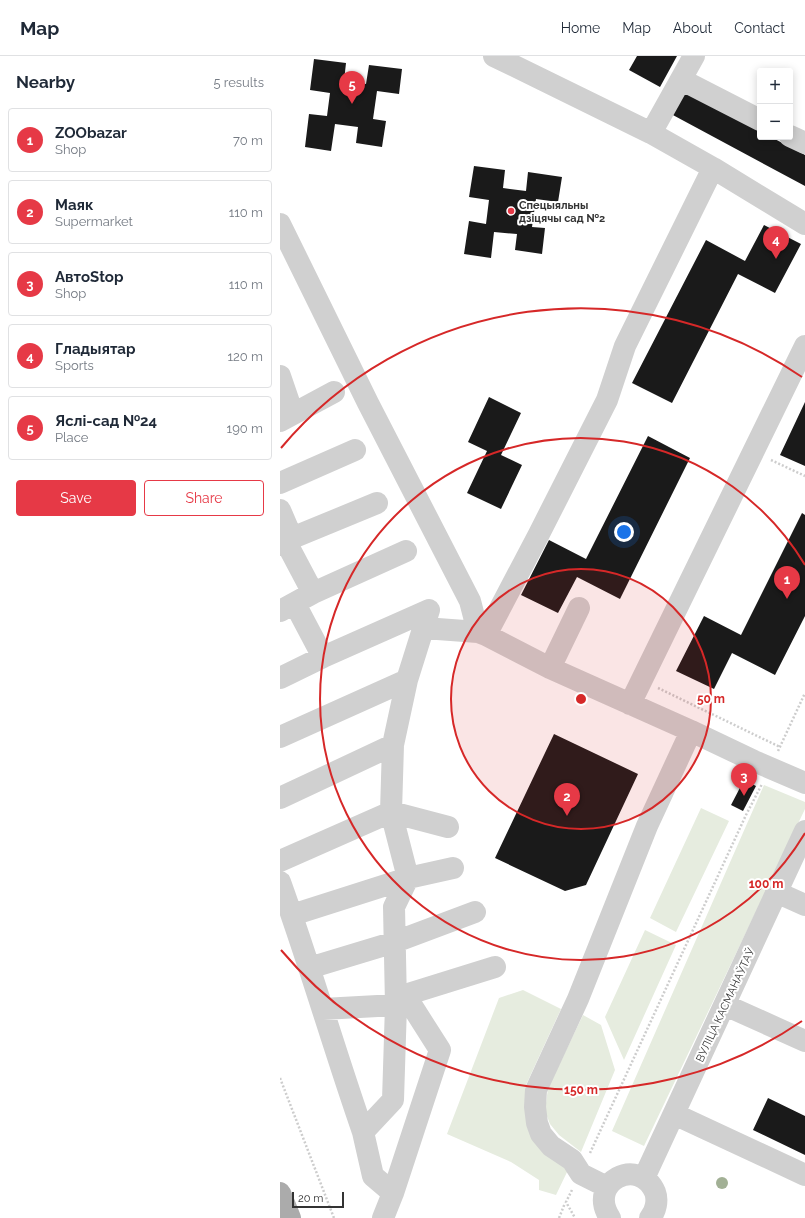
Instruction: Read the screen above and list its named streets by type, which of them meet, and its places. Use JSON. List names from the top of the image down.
{
  "streets": {
    "street": ["ВУЛІЦА КАСМАНАЎТАЎ"]
  },
  "places": ["Спецыяльны дзіцячы сад №2"],
  "scale_bar": "20 m",
  "page": {
    "header": "Map",
    "nav": [
      "Home",
      "Map",
      "About",
      "Contact"
    ],
    "heading": ["Nearby", "5 results"],
    "map_buttons": ["+", "−"],
    "pins": [
      "5",
      "4",
      "1",
      "3",
      "2"
    ],
    "list": [
      {
        "mark": "1",
        "name": "ZOObazar",
        "note": "Shop",
        "value": "70 m"
      },
      {
        "mark": "2",
        "name": "Маяк",
        "note": "Supermarket",
        "value": "110 m"
      },
      {
        "mark": "3",
        "name": "АвтоStop",
        "note": "Shop",
        "value": "110 m"
      },
      {
        "mark": "4",
        "name": "Гладыятар",
        "note": "Sports",
        "value": "120 m"
      },
      {
        "mark": "5",
        "name": "Яслі-сад №24",
        "note": "Place",
        "value": "190 m"
      }
    ],
    "buttons": ["Save", "Share"],
    "scale": "20 m"
  },
  "rings": ["50 m", "100 m", "150 m"]
}
